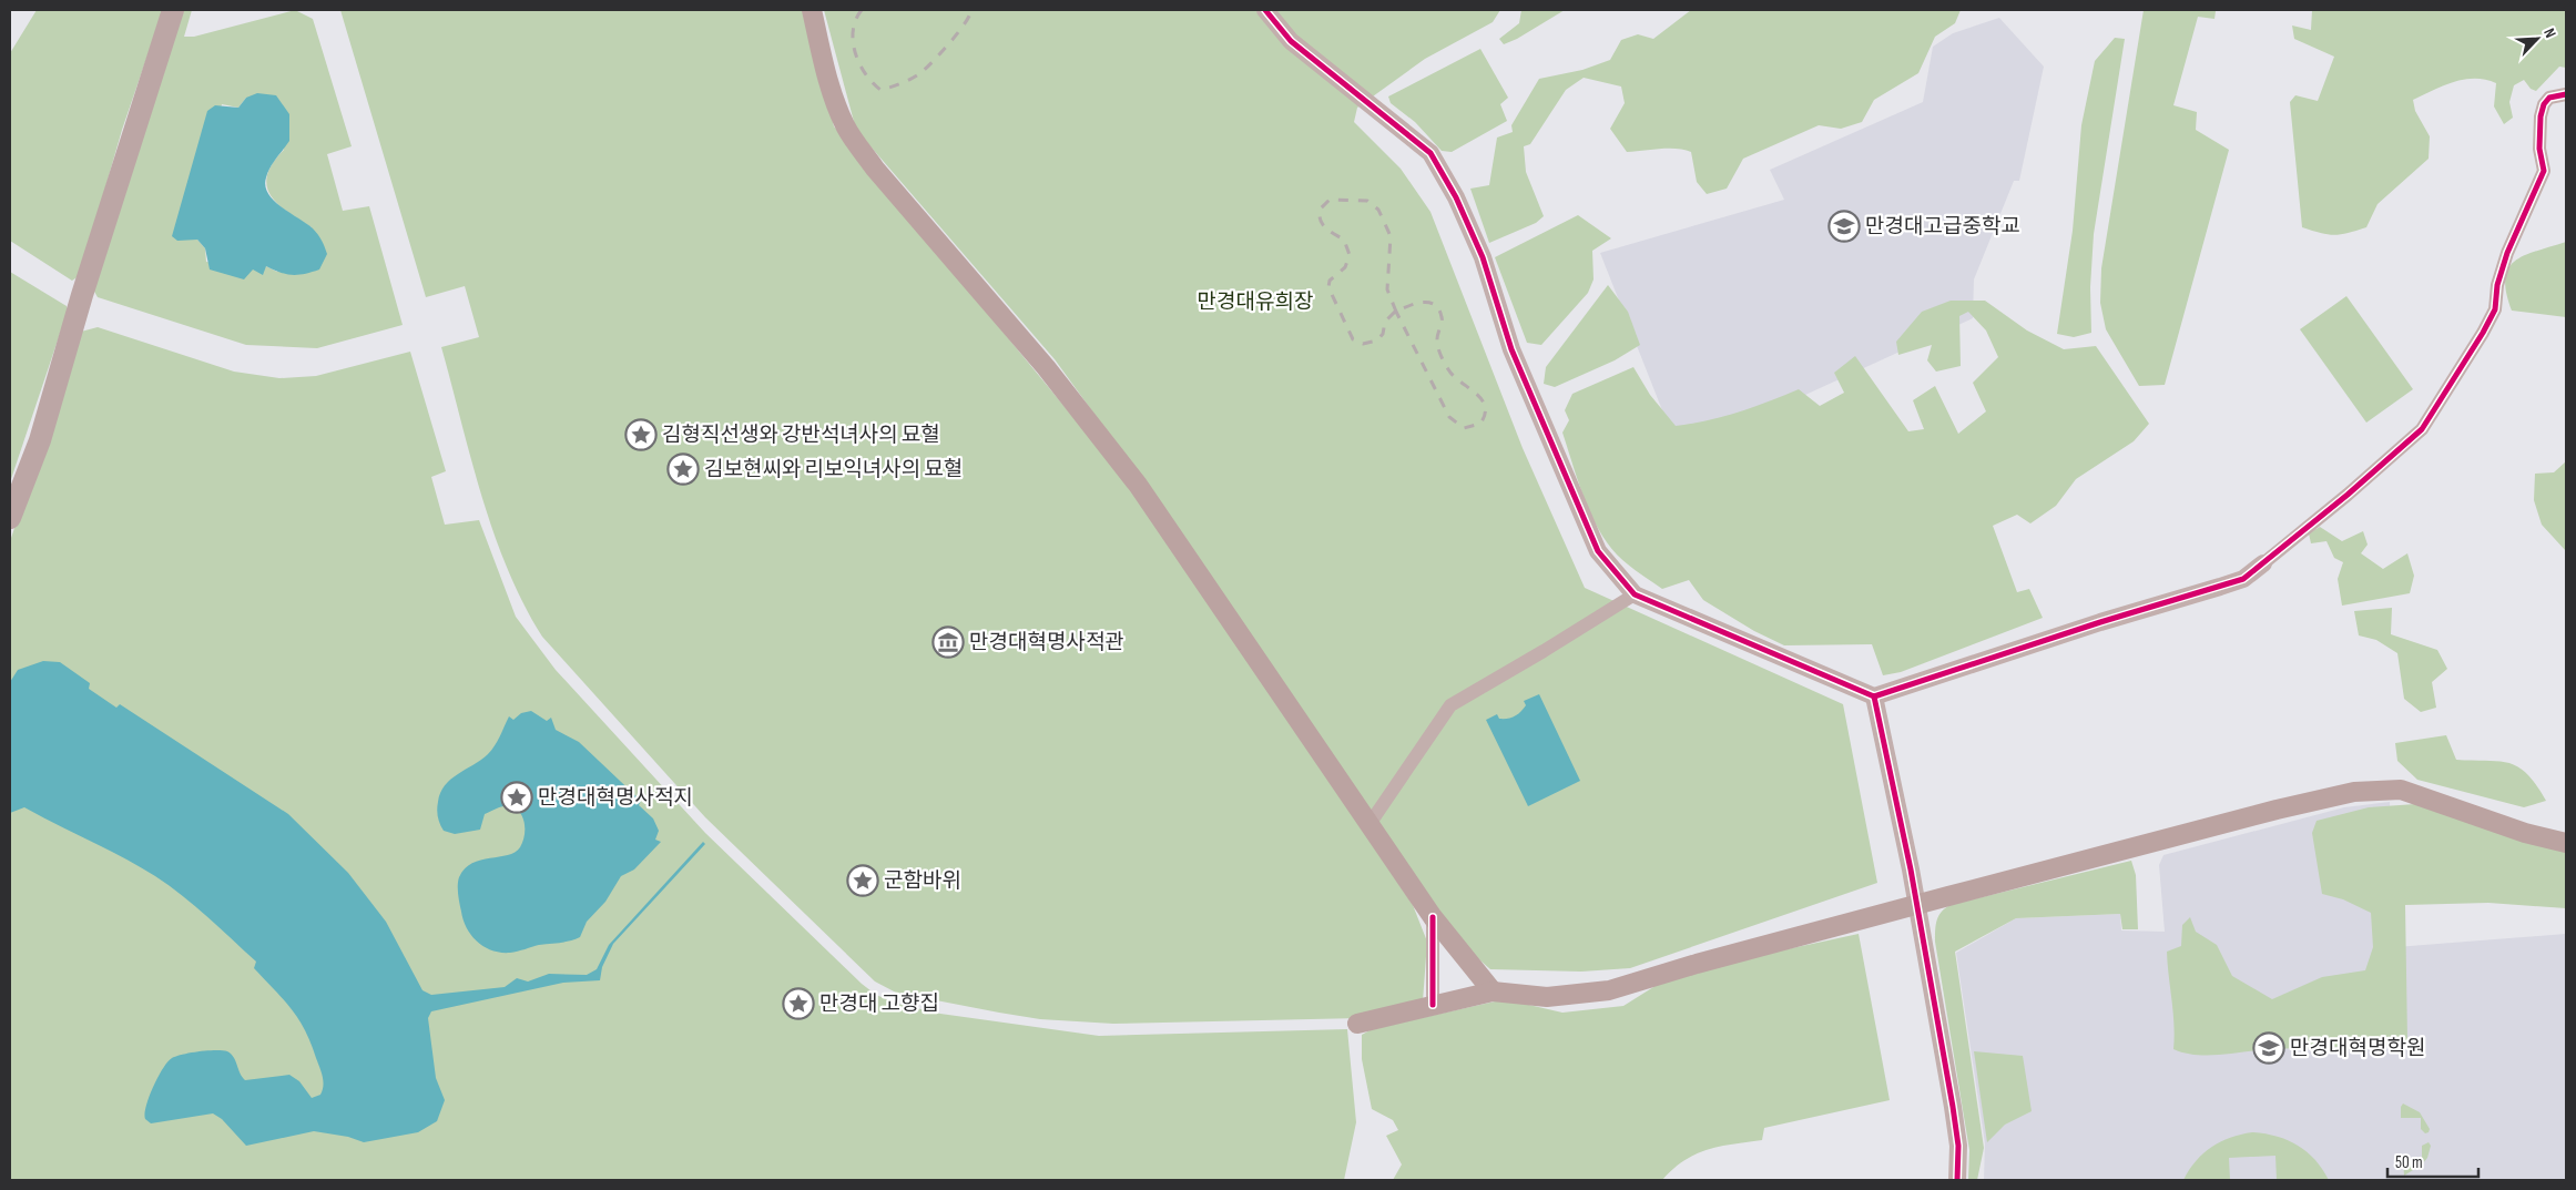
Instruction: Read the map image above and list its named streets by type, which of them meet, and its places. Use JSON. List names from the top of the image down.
{
  "parks": ["만경대유희장"],
  "places": {
    "school or university": ["만경대고급중학교", "만경대혁명학원"],
    "place": [
      "김형직선생와 강반석녀사의 묘혈",
      "김보현씨와 리보익녀사의 묘혈",
      "만경대혁명사적지",
      "군함바위",
      "만경대 고향집"
    ],
    "museum": ["만경대혁명사적관"]
  },
  "scale_bar": "50 m",
  "north": "top right"
}
